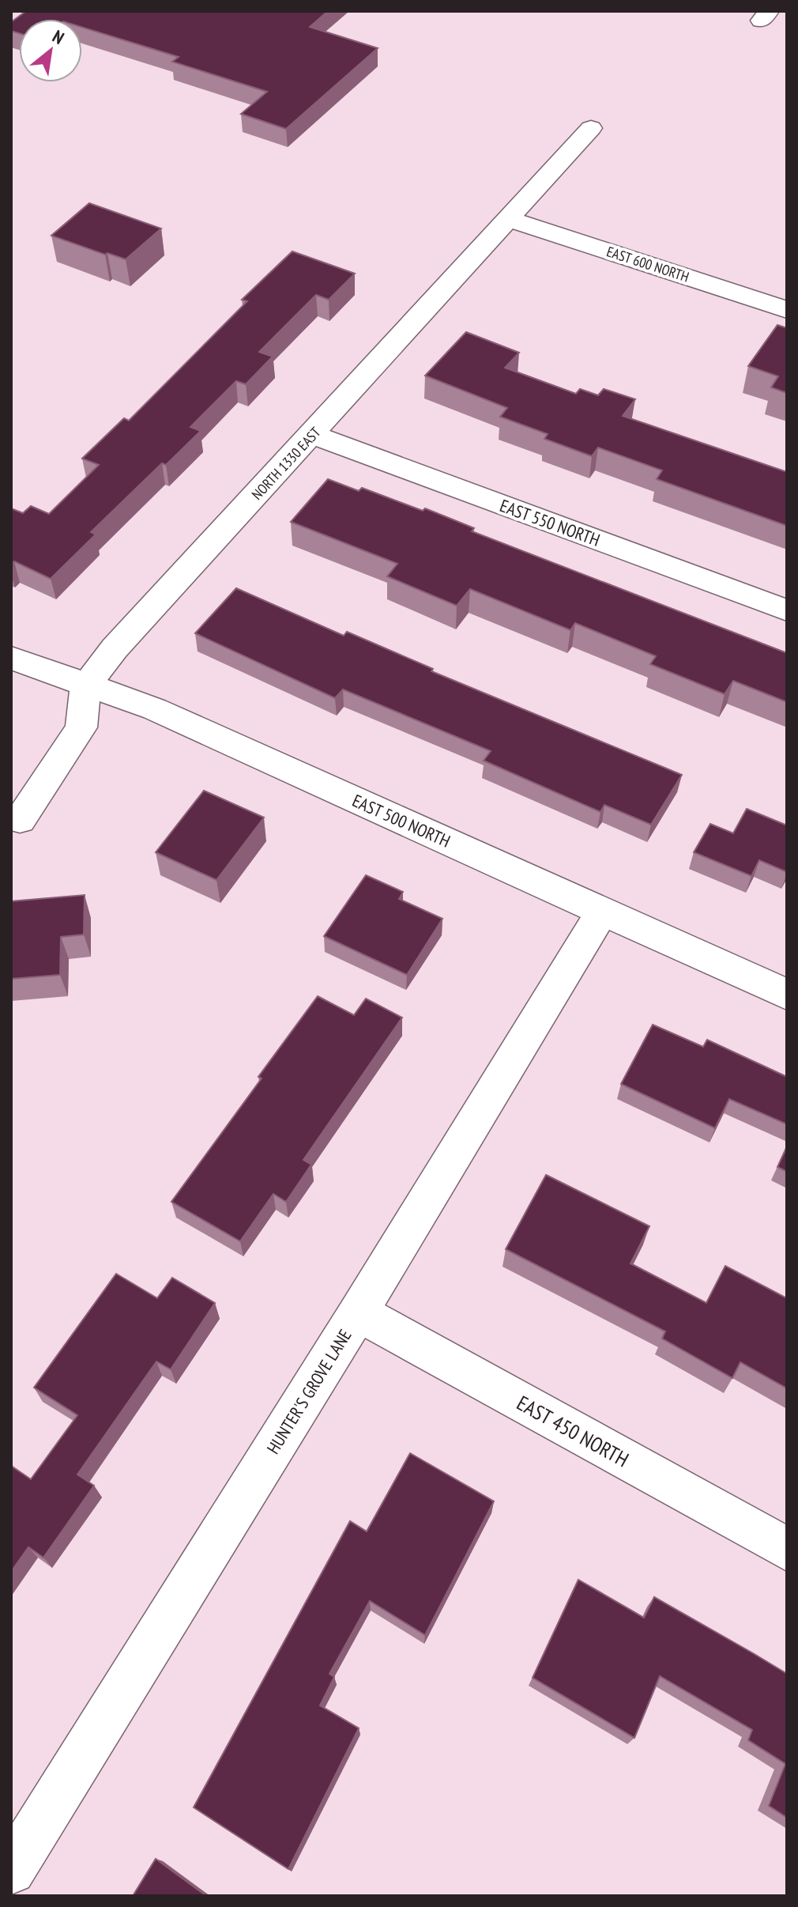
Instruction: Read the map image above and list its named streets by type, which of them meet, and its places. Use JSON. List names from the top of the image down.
{
  "streets": {
    "street": [
      "EAST 600 NORTH",
      "NORTH 1330 EAST",
      "EAST 550 NORTH",
      "EAST 500 NORTH",
      "HUNTER'S GROVE LANE",
      "EAST 450 NORTH"
    ]
  },
  "crossings": [
    ["EAST 600 NORTH", "NORTH 1330 EAST"],
    ["NORTH 1330 EAST", "EAST 550 NORTH"],
    ["NORTH 1330 EAST", "EAST 500 NORTH"],
    ["EAST 500 NORTH", "HUNTER'S GROVE LANE"],
    ["HUNTER'S GROVE LANE", "EAST 450 NORTH"]
  ],
  "north": "top right"
}
